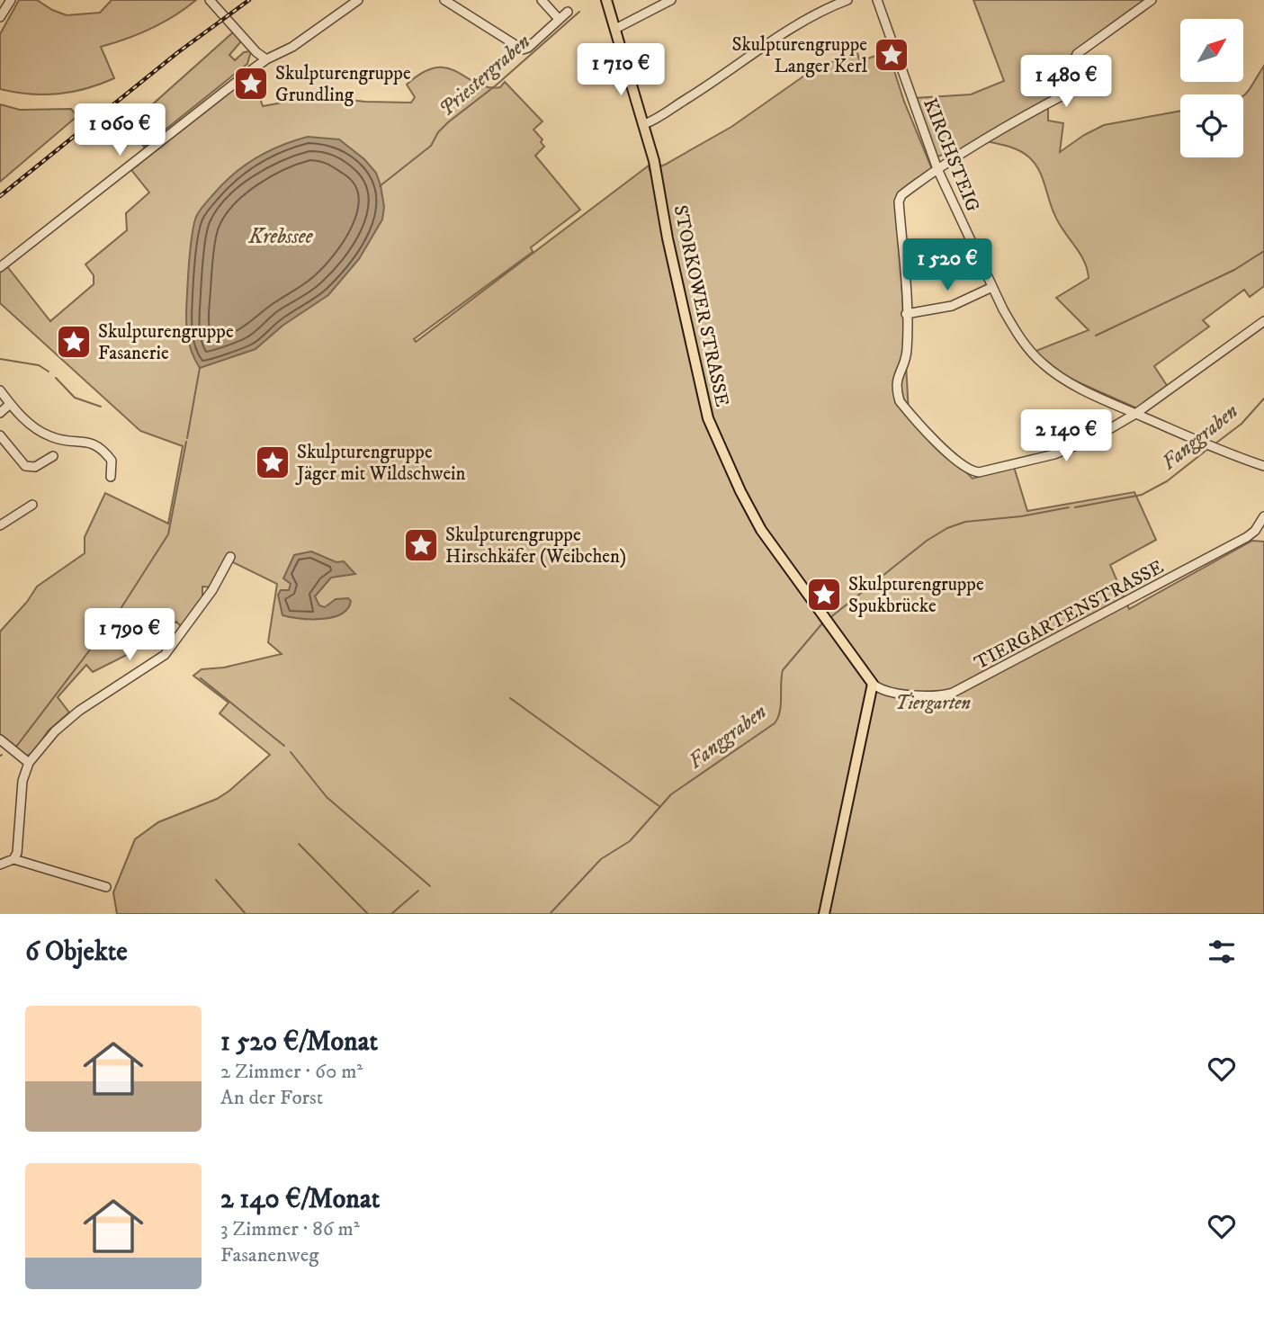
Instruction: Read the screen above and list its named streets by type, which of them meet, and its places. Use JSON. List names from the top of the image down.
{
  "streets": {
    "main road": ["STORKOWER STRASSE"],
    "street": ["KIRCHSTEIG", "TIERGARTENSTRASSE"]
  },
  "crossings": [
    ["STORKOWER STRASSE", "TIERGARTENSTRASSE"]
  ],
  "water": ["Priestergraben", "Krebssee", "Fanggraben"],
  "parks": ["Tiergarten"],
  "places": {
    "place": [
      "Skulpturengruppe Langer Kerl",
      "Skulpturengruppe Grundling",
      "Skulpturengruppe Fasanerie",
      "Skulpturengruppe Jäger mit Wildschwein",
      "Skulpturengruppe Hirschkäfer (Weibchen)",
      "Skulpturengruppe Spukbrücke"
    ]
  },
  "north": "top right",
  "page": {
    "price": [
      "1 710 €",
      "1 480 €",
      "1 060 €",
      "1 520 €",
      "2 140 €",
      "1 790 €"
    ],
    "heading": "6 Objekte",
    "list": [
      {
        "name": "1 520 €/Monat",
        "note": "2 Zimmer · 60 m² · An der Forst"
      },
      {
        "name": "2 140 €/Monat",
        "note": "3 Zimmer · 86 m² · Fasanenweg"
      }
    ]
  }
}
